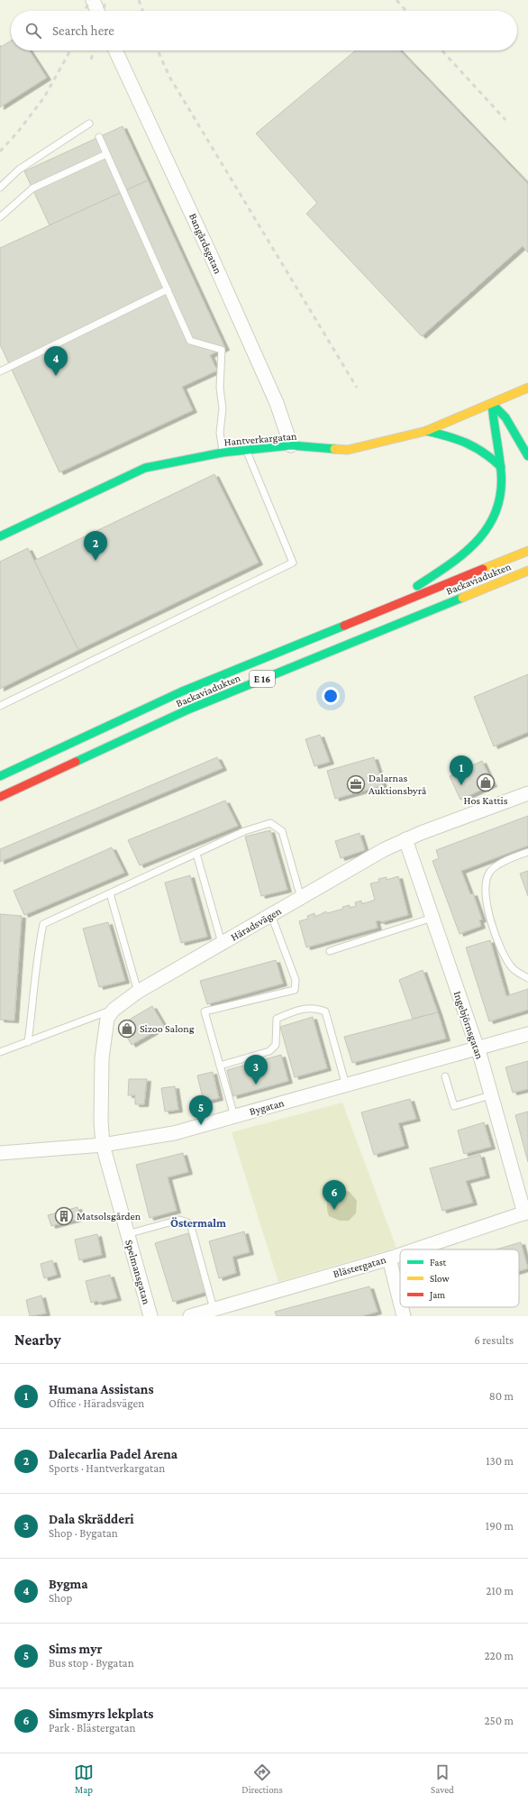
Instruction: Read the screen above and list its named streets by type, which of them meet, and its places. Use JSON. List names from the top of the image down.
{
  "streets": {
    "main road": ["Hantverkargatan", "Backaviadukten", "E 16"],
    "street": [
      "Bangårdsgatan",
      "Häradsvägen",
      "Ingebjörnsgatan",
      "Bygatan",
      "Blästergatan",
      "Spelmansgatan"
    ]
  },
  "crossings": [
    ["Bangårdsgatan", "Hantverkargatan"],
    ["Häradsvägen", "Ingebjörnsgatan"],
    ["Häradsvägen", "Bygatan"],
    ["Häradsvägen", "Spelmansgatan"],
    ["Ingebjörnsgatan", "Bygatan"],
    ["Ingebjörnsgatan", "Blästergatan"],
    ["Bygatan", "Spelmansgatan"]
  ],
  "districts": ["Östermalm"],
  "places": {
    "shop": ["Hos Kattis", "Sizoo Salong"],
    "office": ["Dalarnas Auktionsbyrå"],
    "building": ["Matsolsgården"]
  },
  "legend": ["Fast", "Slow", "Jam"],
  "page": {
    "search": "Search here",
    "pins": [
      "4",
      "2",
      "1",
      "3",
      "5",
      "6"
    ],
    "heading": ["Nearby", "6 results"],
    "list": [
      {
        "mark": "1",
        "name": "Humana Assistans",
        "note": "Office · Häradsvägen",
        "value": "80 m"
      },
      {
        "mark": "2",
        "name": "Dalecarlia Padel Arena",
        "note": "Sports · Hantverkargatan",
        "value": "130 m"
      },
      {
        "mark": "3",
        "name": "Dala Skrädderi",
        "note": "Shop · Bygatan",
        "value": "190 m"
      },
      {
        "mark": "4",
        "name": "Bygma",
        "note": "Shop",
        "value": "210 m"
      },
      {
        "mark": "5",
        "name": "Sims myr",
        "note": "Bus stop · Bygatan",
        "value": "220 m"
      },
      {
        "mark": "6",
        "name": "Simsmyrs lekplats",
        "note": "Park · Blästergatan",
        "value": "250 m"
      }
    ],
    "nav": ["Map", "Directions", "Saved"]
  }
}
